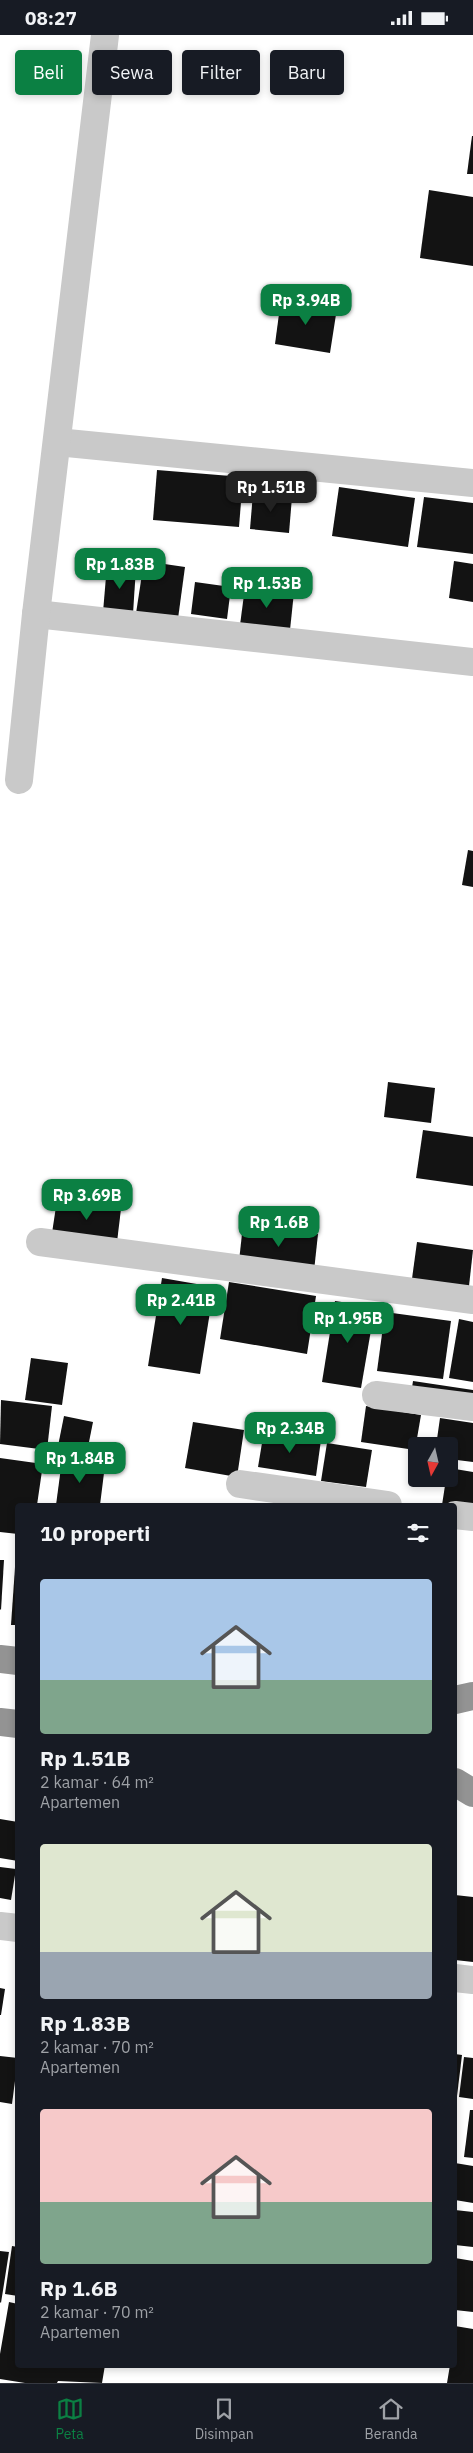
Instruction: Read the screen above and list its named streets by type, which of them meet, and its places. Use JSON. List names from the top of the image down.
{
  "north": "bottom",
  "page": {
    "status": "08:27",
    "chip": [
      "Beli",
      "Sewa",
      "Filter",
      "Baru"
    ],
    "price": [
      "Rp 3.94B",
      "Rp 1.51B",
      "Rp 1.83B",
      "Rp 1.53B",
      "Rp 3.69B",
      "Rp 1.6B",
      "Rp 2.41B",
      "Rp 1.95B",
      "Rp 2.34B",
      "Rp 1.84B"
    ],
    "heading": "10 properti",
    "list": [
      {
        "name": "Rp 1.51B",
        "note": "2 kamar · 64 m² · Apartemen"
      },
      {
        "name": "Rp 1.83B",
        "note": "2 kamar · 70 m² · Apartemen"
      },
      {
        "name": "Rp 1.6B",
        "note": "2 kamar · 70 m² · Apartemen"
      }
    ],
    "tabs": ["Peta", "Disimpan", "Beranda"]
  }
}
